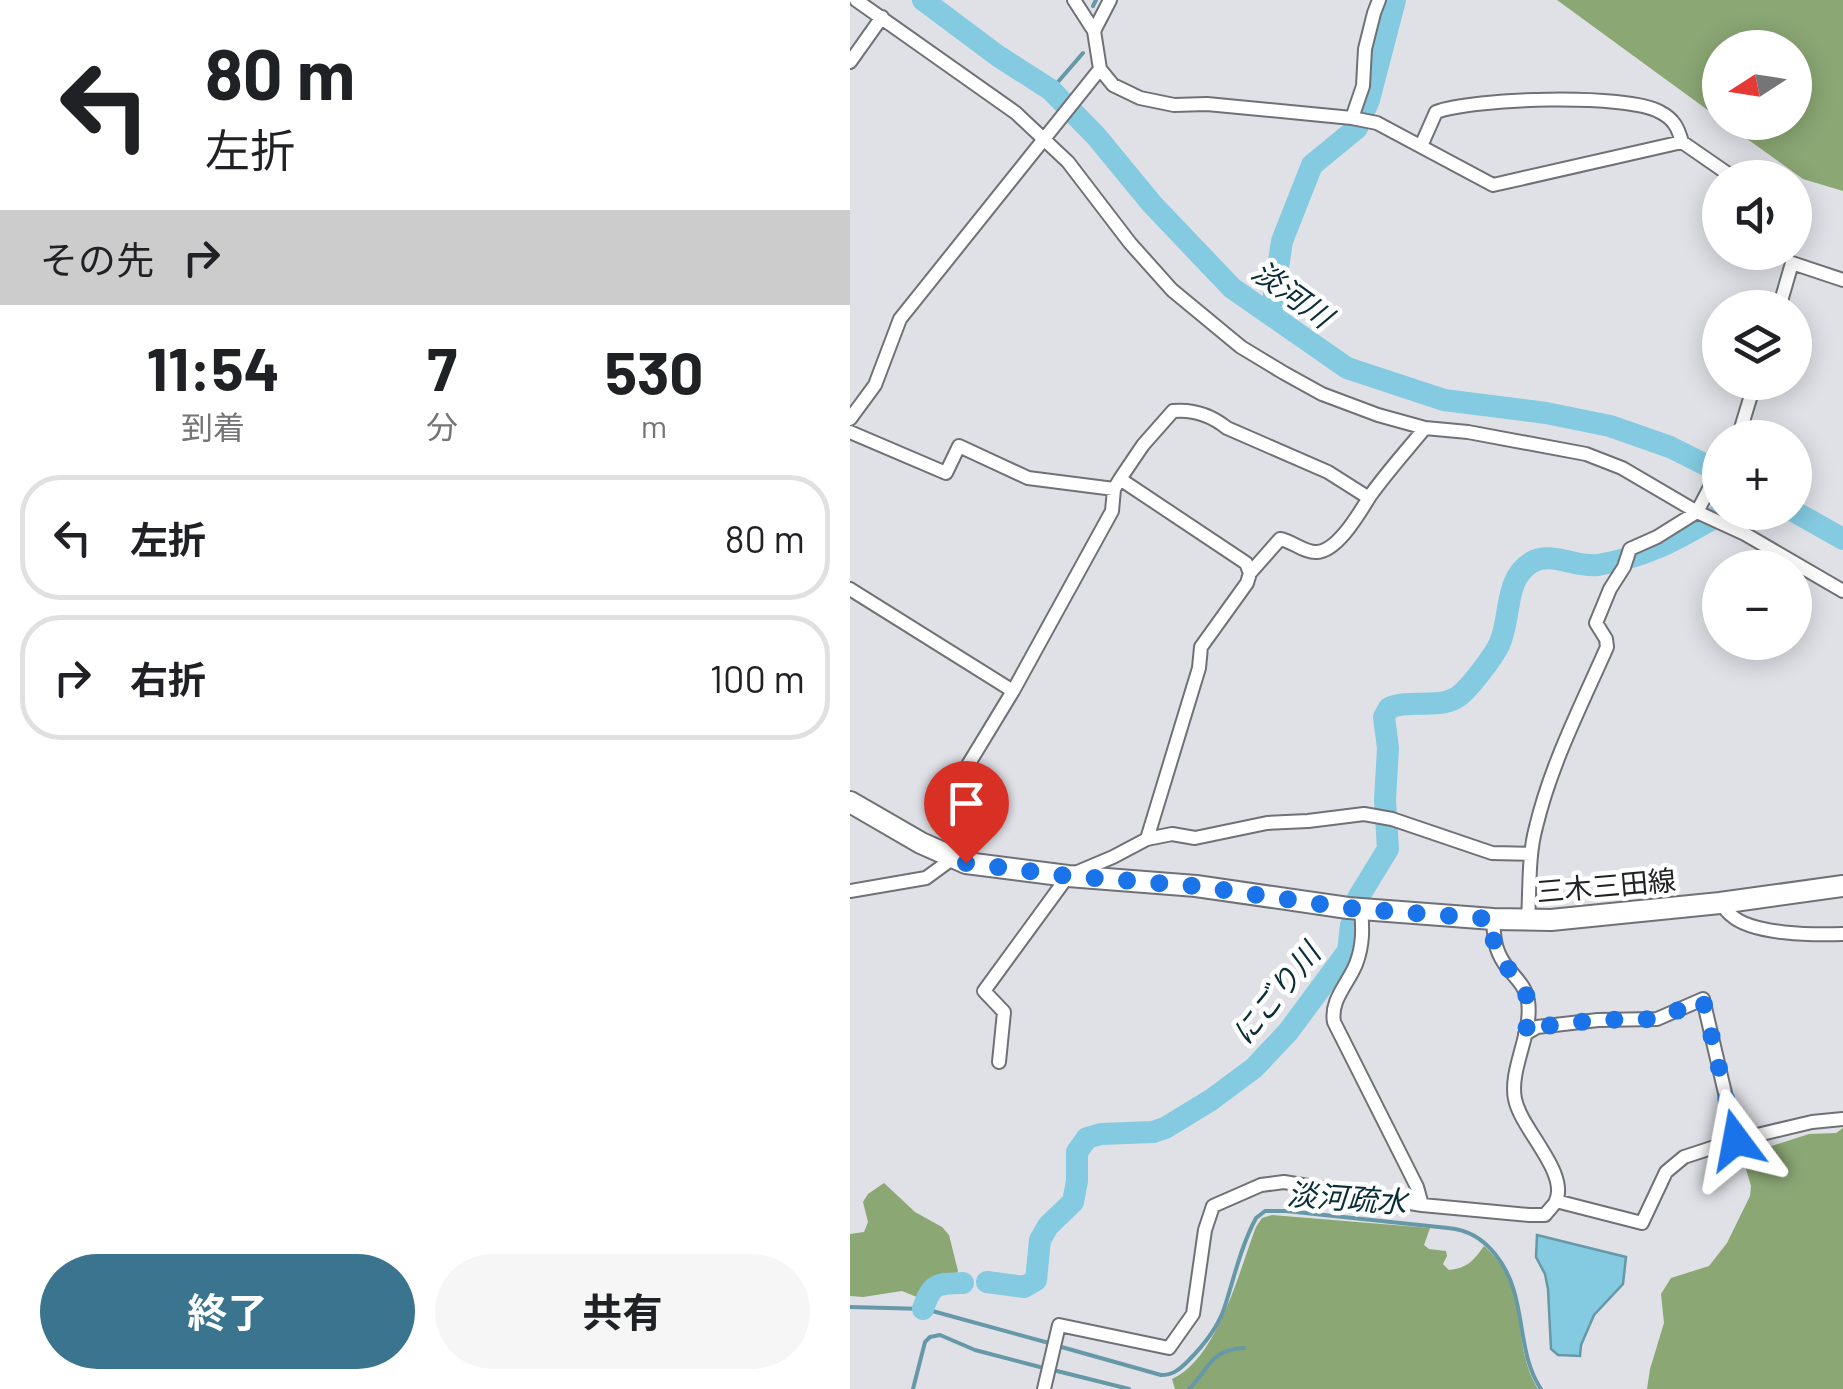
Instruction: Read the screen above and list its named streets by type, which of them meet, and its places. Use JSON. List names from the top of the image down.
{
  "streets": {
    "main road": ["三木三田線"]
  },
  "water": ["淡河川", "にごり川", "淡河疏水"],
  "north": "left",
  "page": {
    "turn": ["80 m", "左折"],
    "map_buttons": ["+", "−"],
    "then": "その先",
    "eta": [
      "11:54",
      "到着",
      "7",
      "分",
      "530",
      "m"
    ],
    "list": [
      {
        "name": "左折",
        "value": "80 m"
      },
      {
        "name": "右折",
        "value": "100 m"
      }
    ],
    "buttons": ["終了", "共有"]
  }
}
